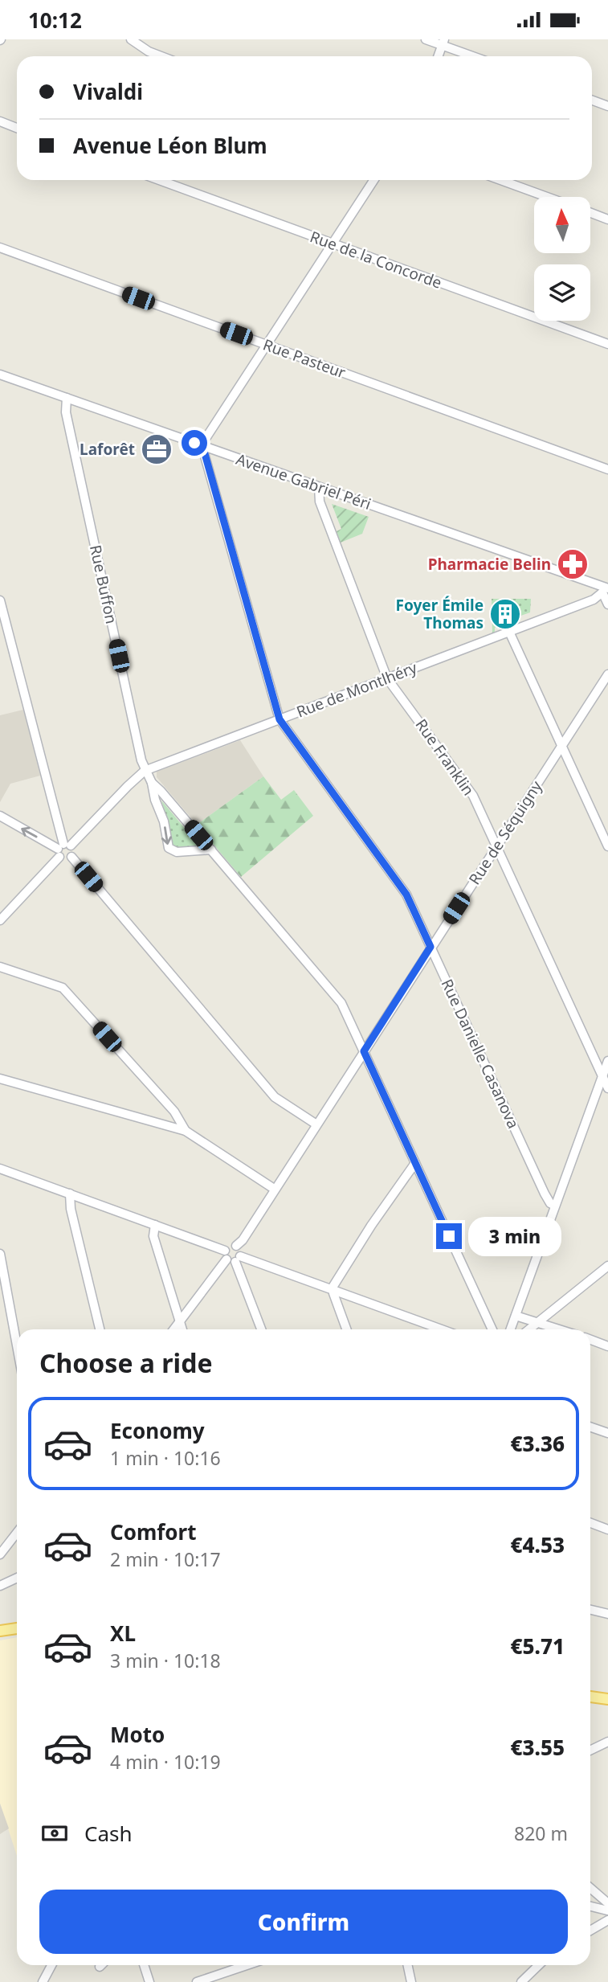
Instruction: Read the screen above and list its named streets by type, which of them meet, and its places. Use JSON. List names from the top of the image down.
{
  "streets": {
    "street": [
      "Rue de la Concorde",
      "Rue Pasteur",
      "Avenue Gabriel Péri",
      "Rue Buffon",
      "Rue de Montlhéry",
      "Rue Franklin",
      "Rue de Séquigny",
      "Rue Danielle Casanova"
    ]
  },
  "crossings": [
    ["Avenue Gabriel Péri", "Rue Buffon"],
    ["Avenue Gabriel Péri", "Rue de Montlhéry"],
    ["Avenue Gabriel Péri", "Rue Franklin"],
    ["Avenue Gabriel Péri", "Rue Danielle Casanova"],
    ["Rue Buffon", "Rue de Montlhéry"],
    ["Rue de Montlhéry", "Rue Franklin"],
    ["Rue de Montlhéry", "Rue Danielle Casanova"],
    ["Rue Franklin", "Rue de Séquigny"],
    ["Rue de Séquigny", "Rue Danielle Casanova"]
  ],
  "places": {
    "office": ["Laforêt"],
    "pharmacy": ["Pharmacie Belin"],
    "building": ["Foyer Émile Thomas"]
  },
  "north": "top",
  "page": {
    "status": "10:12",
    "banner": ["Vivaldi", "Avenue Léon Blum"],
    "bubble": "3 min",
    "heading": "Choose a ride",
    "list": [
      {
        "name": "Economy",
        "note": "1 min · 10:16",
        "value": "€3.36"
      },
      {
        "name": "Comfort",
        "note": "2 min · 10:17",
        "value": "€4.53"
      },
      {
        "name": "XL",
        "note": "3 min · 10:18",
        "value": "€5.71"
      },
      {
        "name": "Moto",
        "note": "4 min · 10:19",
        "value": "€3.55"
      }
    ],
    "pay": ["Cash", "820 m"],
    "buttons": "Confirm"
  }
}
